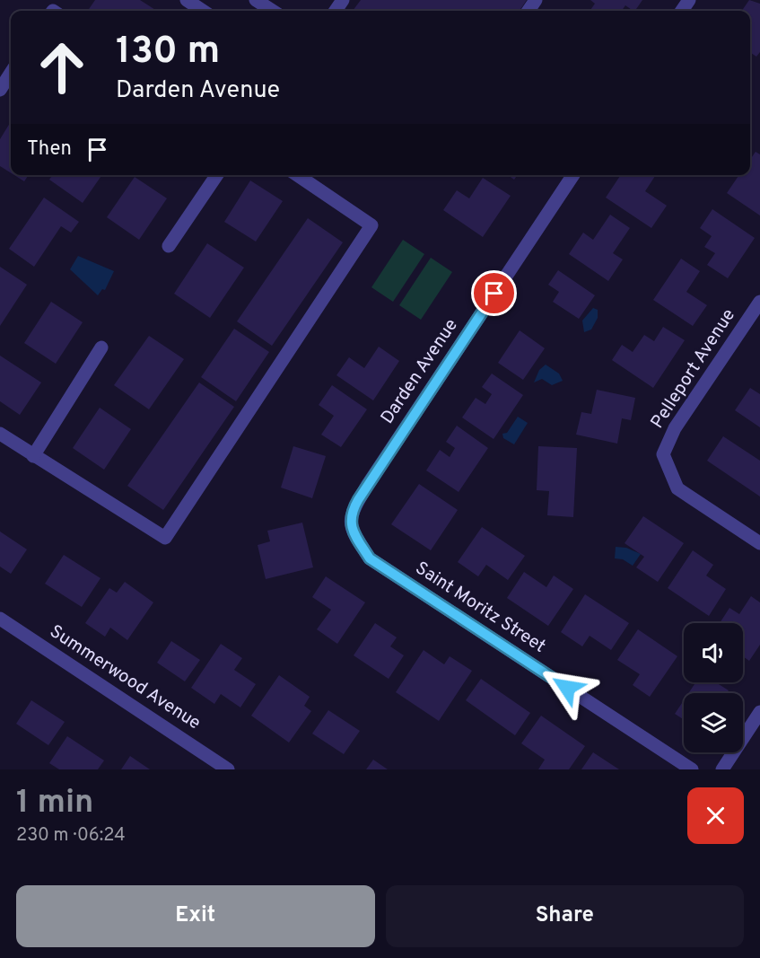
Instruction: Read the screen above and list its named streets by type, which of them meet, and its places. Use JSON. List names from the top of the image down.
{
  "streets": {
    "street": [
      "Pelleport Avenue",
      "Darden Avenue",
      "Saint Moritz Street",
      "Summerwood Avenue"
    ]
  },
  "crossings": [
    ["Darden Avenue", "Saint Moritz Street"]
  ],
  "page": {
    "turn": ["130 m", "Darden Avenue"],
    "then": "Then",
    "heading": ["1 min", "230 m · 06:24"],
    "buttons": ["Exit", "Share"]
  }
}
